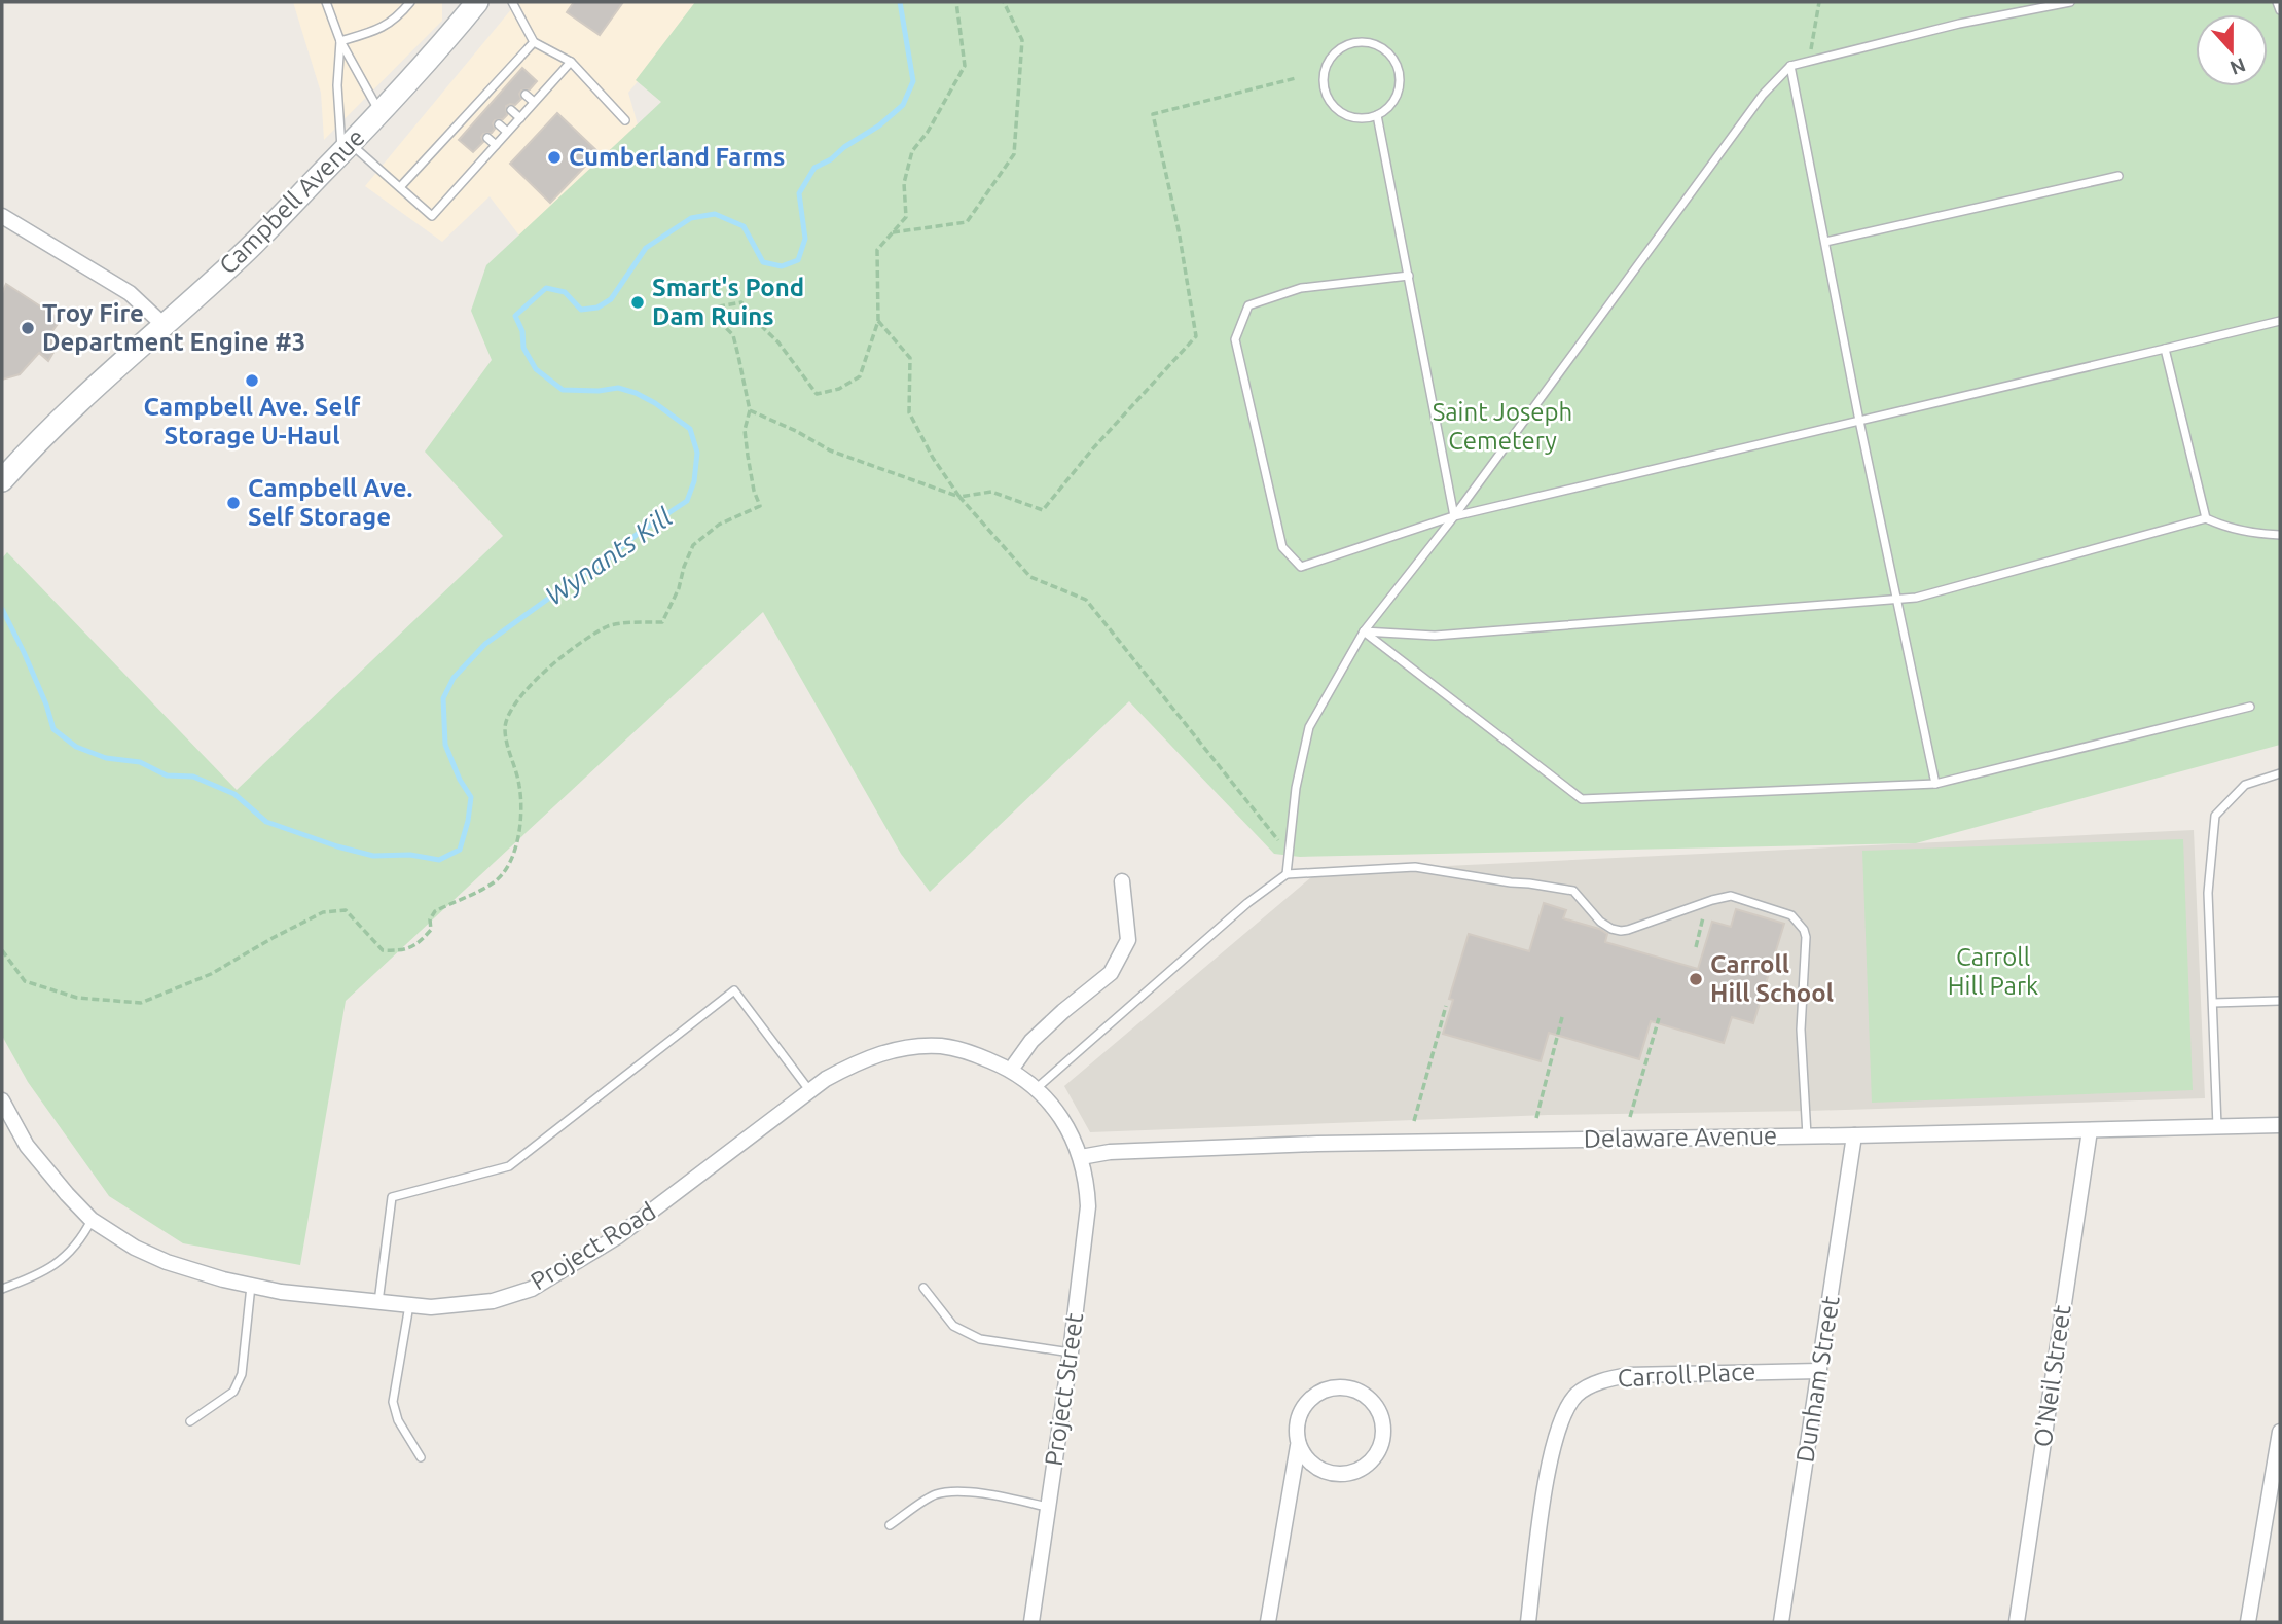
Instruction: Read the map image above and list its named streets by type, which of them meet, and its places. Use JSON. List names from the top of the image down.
{
  "streets": {
    "street": [
      "Campbell Avenue",
      "Delaware Avenue",
      "Project Road",
      "Carroll Place",
      "O'Neil Street",
      "Dunham Street",
      "Project Street"
    ]
  },
  "crossings": [
    ["Delaware Avenue", "Project Road"],
    ["Delaware Avenue", "O'Neil Street"],
    ["Delaware Avenue", "Dunham Street"],
    ["Delaware Avenue", "Project Street"],
    ["Project Road", "Project Street"],
    ["Carroll Place", "Dunham Street"]
  ],
  "water": ["Wynants Kill"],
  "parks": ["Saint Joseph Cemetery", "Carroll Hill Park"],
  "places": [
    "Cumberland Farms",
    "Smart's Pond Dam Ruins",
    "Troy Fire Department Engine #3",
    "Campbell Ave. Self Storage U-Haul",
    "Campbell Ave. Self Storage",
    "Carroll Hill School"
  ],
  "north": "bottom"
}
